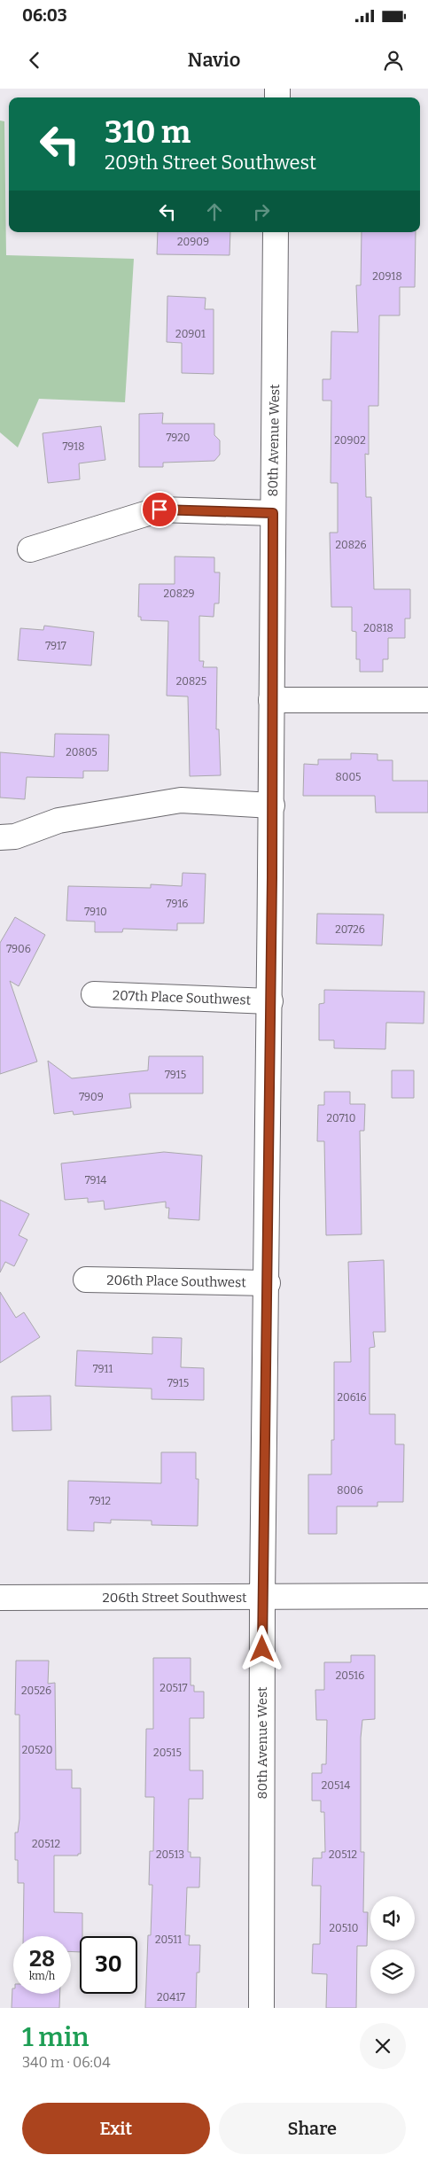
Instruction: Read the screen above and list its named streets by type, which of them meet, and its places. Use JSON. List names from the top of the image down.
{
  "streets": {
    "street": [
      "80th Avenue West",
      "207th Place Southwest",
      "206th Place Southwest",
      "206th Street Southwest"
    ]
  },
  "crossings": [
    ["80th Avenue West", "207th Place Southwest"],
    ["80th Avenue West", "206th Place Southwest"],
    ["80th Avenue West", "206th Street Southwest"]
  ],
  "house_numbers": [
    "20909",
    "20918",
    "20901",
    "7920",
    "20902",
    "7918",
    "20826",
    "20829",
    "20818",
    "7917",
    "20825",
    "20805",
    "8005",
    "7916",
    "7910",
    "20726",
    "7906",
    "7915",
    "7909",
    "20710",
    "7914",
    "7911",
    "7915",
    "20616",
    "8006",
    "7912",
    "20516",
    "20517",
    "20526",
    "20520",
    "20515",
    "20514",
    "20512",
    "20513",
    "20512",
    "20510",
    "20511",
    "20417"
  ],
  "page": {
    "status": "06:03",
    "header": "Navio",
    "turn": ["310 m", "209th Street Southwest"],
    "speed": "28 km/h",
    "limit": "30",
    "heading": ["1 min", "340 m · 06:04"],
    "buttons": ["Exit", "Share"]
  }
}
